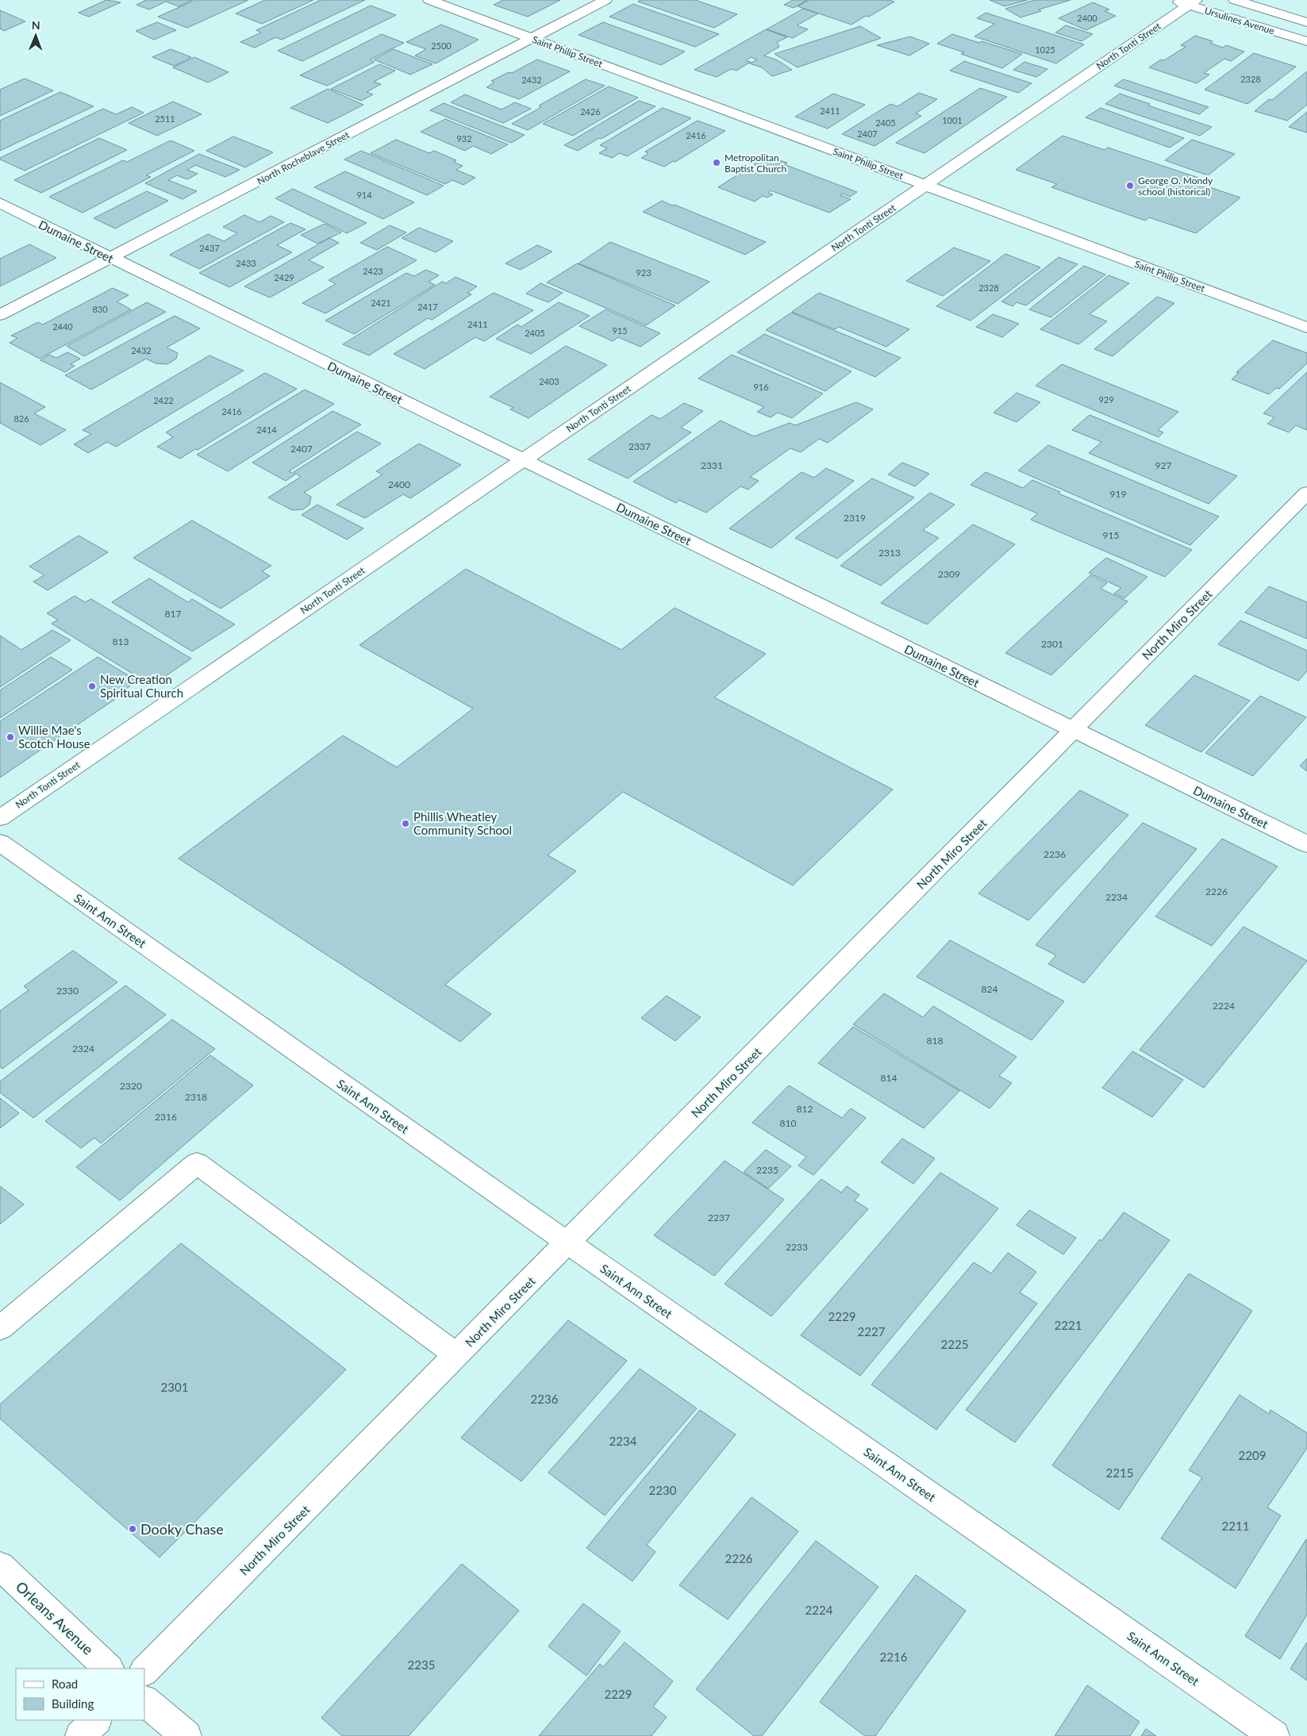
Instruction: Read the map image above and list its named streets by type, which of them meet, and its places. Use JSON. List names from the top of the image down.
{
  "streets": {
    "street": [
      "Ursulines Avenue",
      "North Tonti Street",
      "Saint Philip Street",
      "North Rocheblave Street",
      "Dumaine Street",
      "North Miro Street",
      "Saint Ann Street",
      "Orleans Avenue"
    ]
  },
  "crossings": [
    ["Ursulines Avenue", "North Tonti Street"],
    ["North Tonti Street", "Saint Philip Street"],
    ["North Tonti Street", "Dumaine Street"],
    ["Saint Philip Street", "North Rocheblave Street"],
    ["North Rocheblave Street", "Dumaine Street"],
    ["Dumaine Street", "North Miro Street"],
    ["North Miro Street", "Saint Ann Street"]
  ],
  "places": [
    "Metropolitan Baptist Church",
    "George O. Mondy school (historical)",
    "New Creation Spiritual Church",
    "Willie Mae's Scotch House",
    "Phillis Wheatley Community School",
    "Dooky Chase"
  ],
  "house_numbers": [
    "2400",
    "2500",
    "1025",
    "2328",
    "2432",
    "2411",
    "2426",
    "2511",
    "1001",
    "2405",
    "2407",
    "2416",
    "932",
    "914",
    "2437",
    "2433",
    "2423",
    "923",
    "2429",
    "2328",
    "2421",
    "2417",
    "830",
    "2411",
    "2440",
    "915",
    "2405",
    "2432",
    "2403",
    "916",
    "929",
    "2422",
    "2416",
    "826",
    "2414",
    "2337",
    "2407",
    "2331",
    "927",
    "2400",
    "919",
    "2319",
    "915",
    "2313",
    "2309",
    "817",
    "813",
    "2301",
    "2236",
    "2226",
    "2234",
    "824",
    "2330",
    "2224",
    "818",
    "2324",
    "814",
    "2320",
    "2318",
    "812",
    "2316",
    "810",
    "2235",
    "2237",
    "2233",
    "2229",
    "2221",
    "2227",
    "2225",
    "2301",
    "2236",
    "2234",
    "2209",
    "2215",
    "2230",
    "2211",
    "2226",
    "2224",
    "2216",
    "2235",
    "2229"
  ],
  "legend": ["Road", "Building"],
  "north": "top"
}
